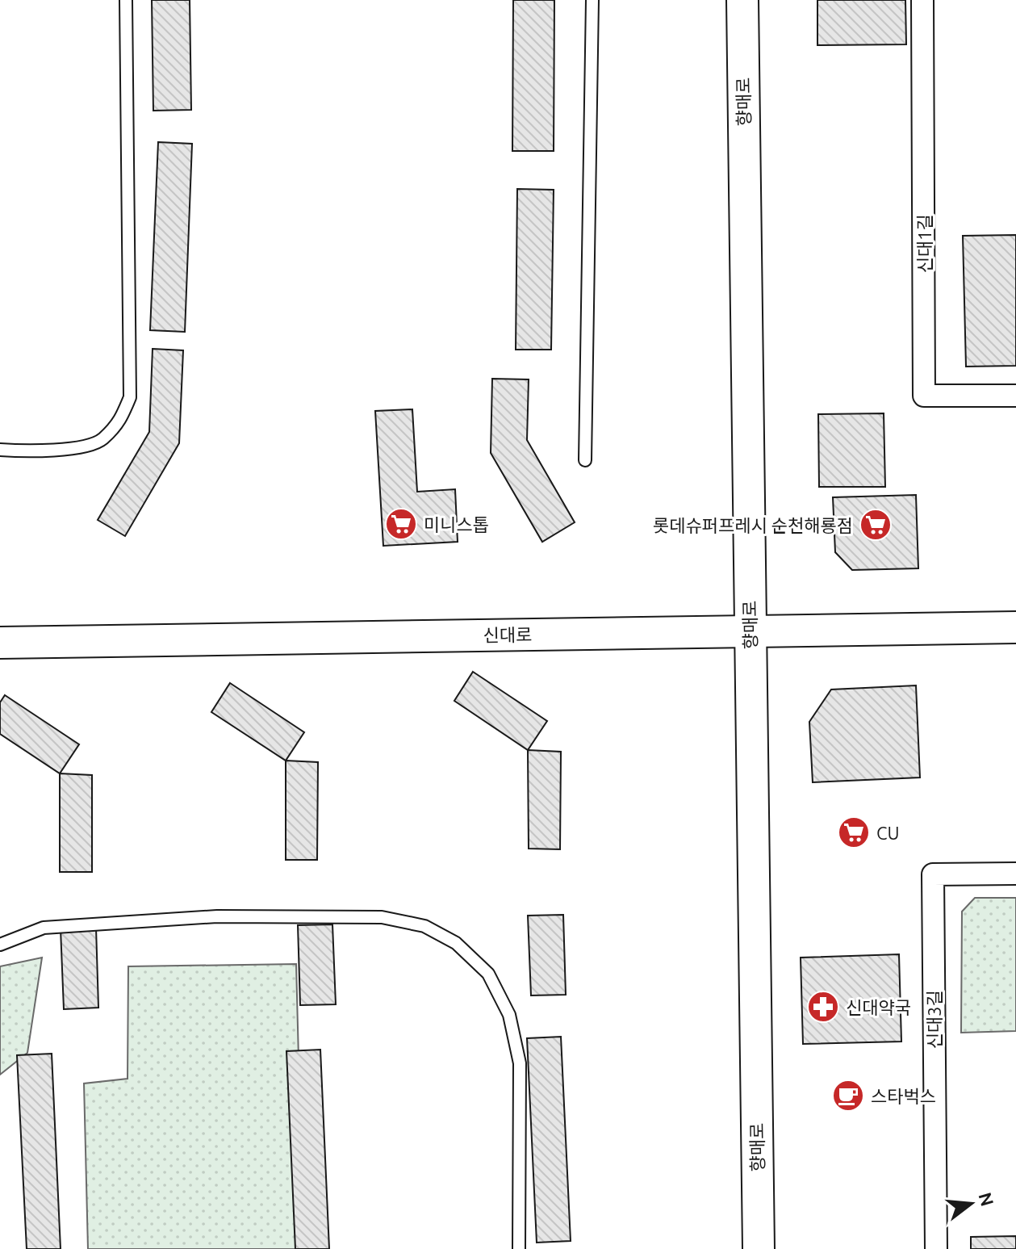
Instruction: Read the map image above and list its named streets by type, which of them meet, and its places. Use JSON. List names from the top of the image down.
{
  "streets": {
    "street": [
      "향매로",
      "신대1길",
      "신대로",
      "신대3길"
    ]
  },
  "crossings": [
    ["향매로", "신대로"]
  ],
  "places": {
    "supermarket": ["미니스톱", "롯데슈퍼프레시 순천해룡점", "CU"],
    "pharmacy": ["신대약국"],
    "cafe": ["스타벅스"]
  },
  "north": "right"
}
